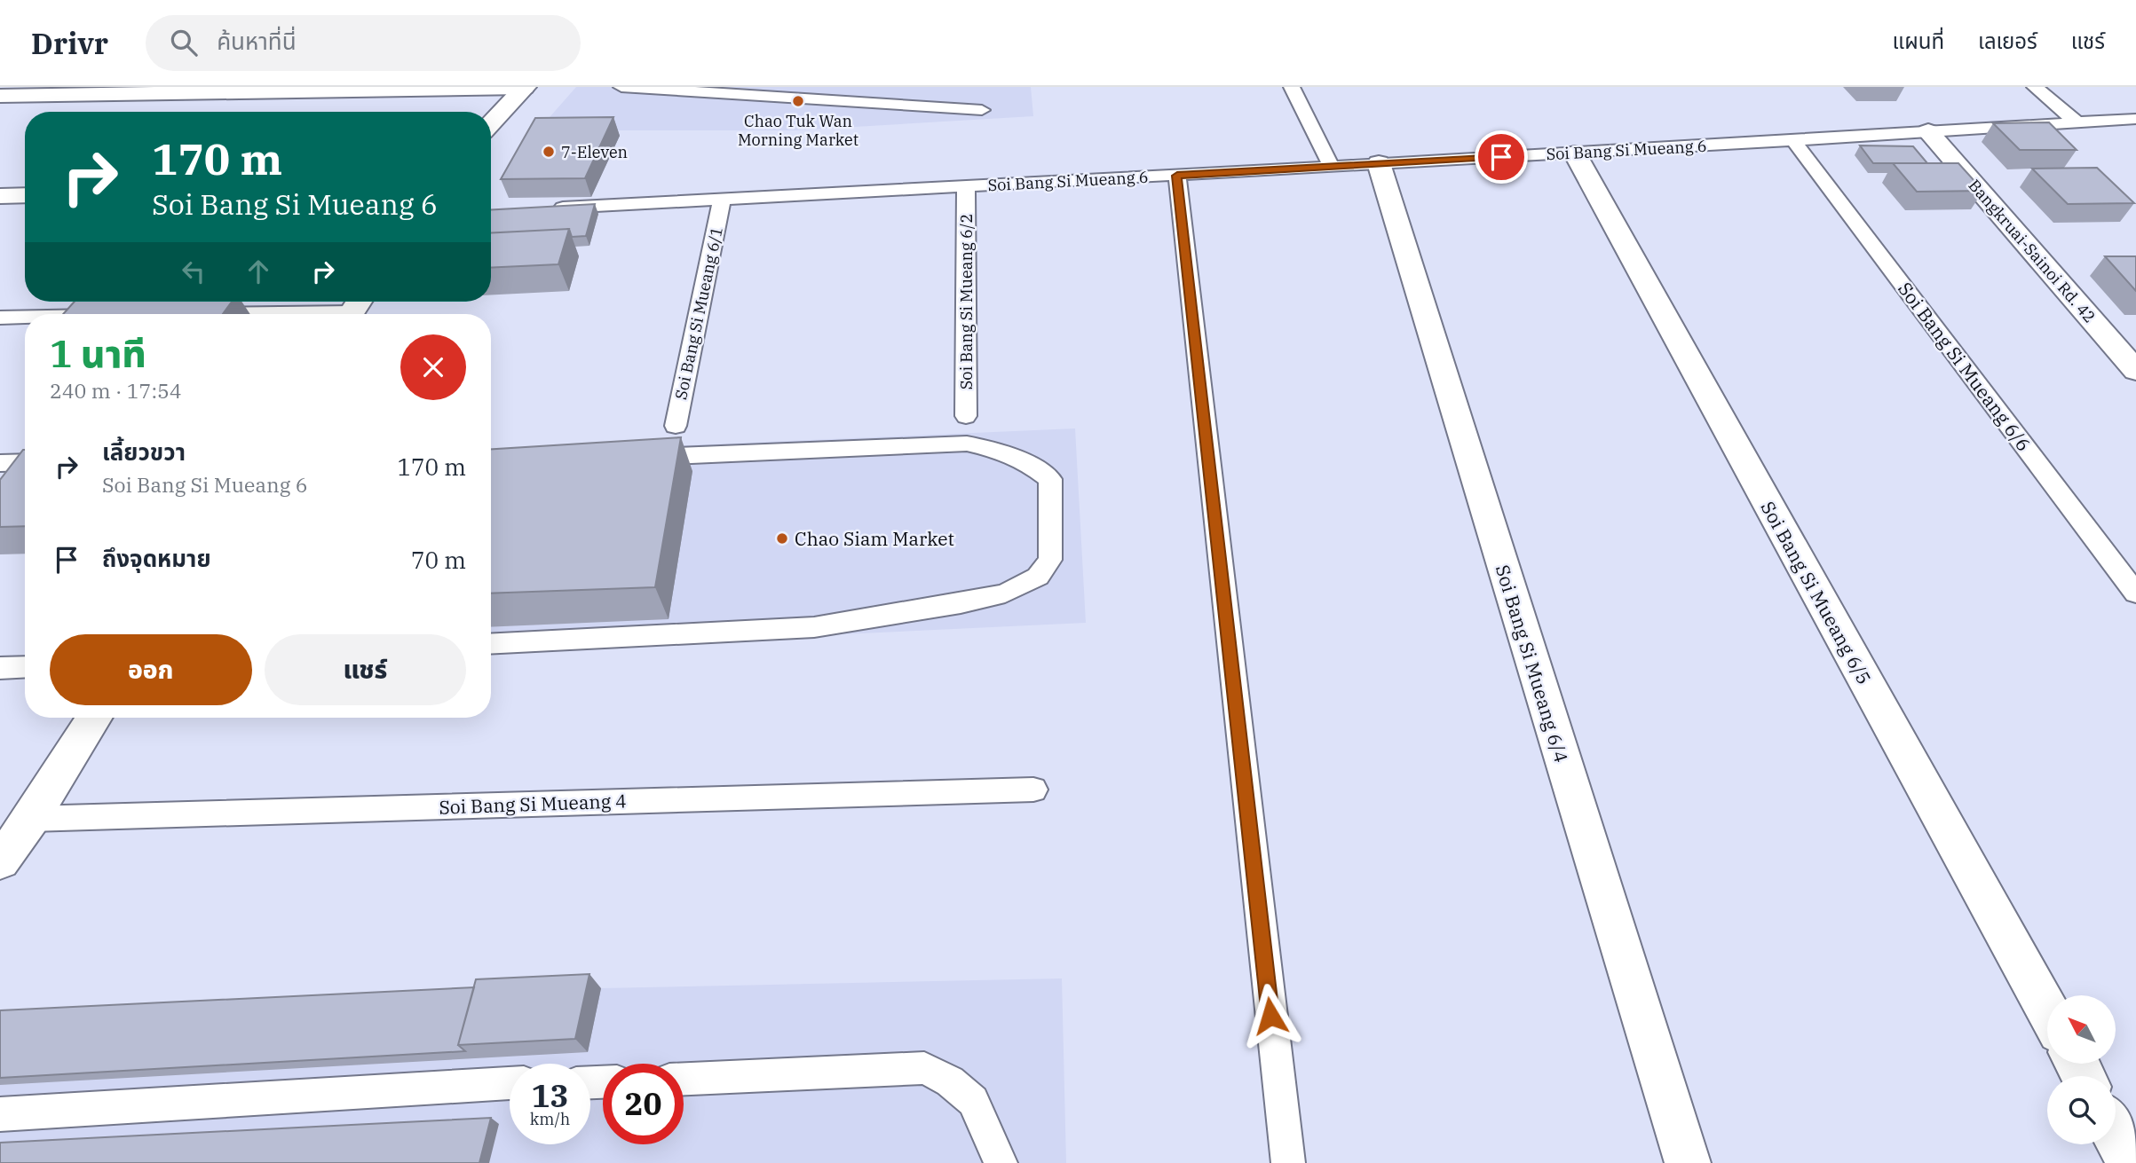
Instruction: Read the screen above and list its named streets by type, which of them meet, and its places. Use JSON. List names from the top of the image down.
{
  "streets": {
    "street": ["Bangkruai-Sainoi Rd. 42", "Soi Bang Si Mueang 6/5", "Soi Bang Si Mueang 6/4"],
    "lane": [
      "Soi Bang Si Mueang 6",
      "Soi Bang Si Mueang 6/2",
      "Soi Bang Si Mueang 6/1",
      "Soi Bang Si Mueang 6/6",
      "Soi Bang Si Mueang 4"
    ]
  },
  "crossings": [
    ["Soi Bang Si Mueang 6", "Bangkruai-Sainoi Rd. 42"],
    ["Soi Bang Si Mueang 6", "Soi Bang Si Mueang 6/2"],
    ["Soi Bang Si Mueang 6", "Soi Bang Si Mueang 6/1"],
    ["Soi Bang Si Mueang 6", "Soi Bang Si Mueang 6/6"],
    ["Soi Bang Si Mueang 6", "Soi Bang Si Mueang 6/5"],
    ["Soi Bang Si Mueang 6", "Soi Bang Si Mueang 6/4"]
  ],
  "places": ["Chao Tuk Wan Morning Market", "7-Eleven", "Chao Siam Market"],
  "north": "top left",
  "page": {
    "header": "Drivr",
    "search": "ค้นหาที่นี่",
    "nav": ["แผนที่", "เลเยอร์", "แชร์"],
    "turn": ["170 m", "Soi Bang Si Mueang 6"],
    "heading": ["1 นาที", "240 m · 17:54"],
    "list": [
      {
        "name": "เลี้ยวขวา",
        "note": "Soi Bang Si Mueang 6",
        "value": "170 m"
      },
      {
        "name": "ถึงจุดหมาย",
        "value": "70 m"
      }
    ],
    "buttons": ["ออก", "แชร์"],
    "speed": "13 km/h",
    "limit": "20"
  }
}
